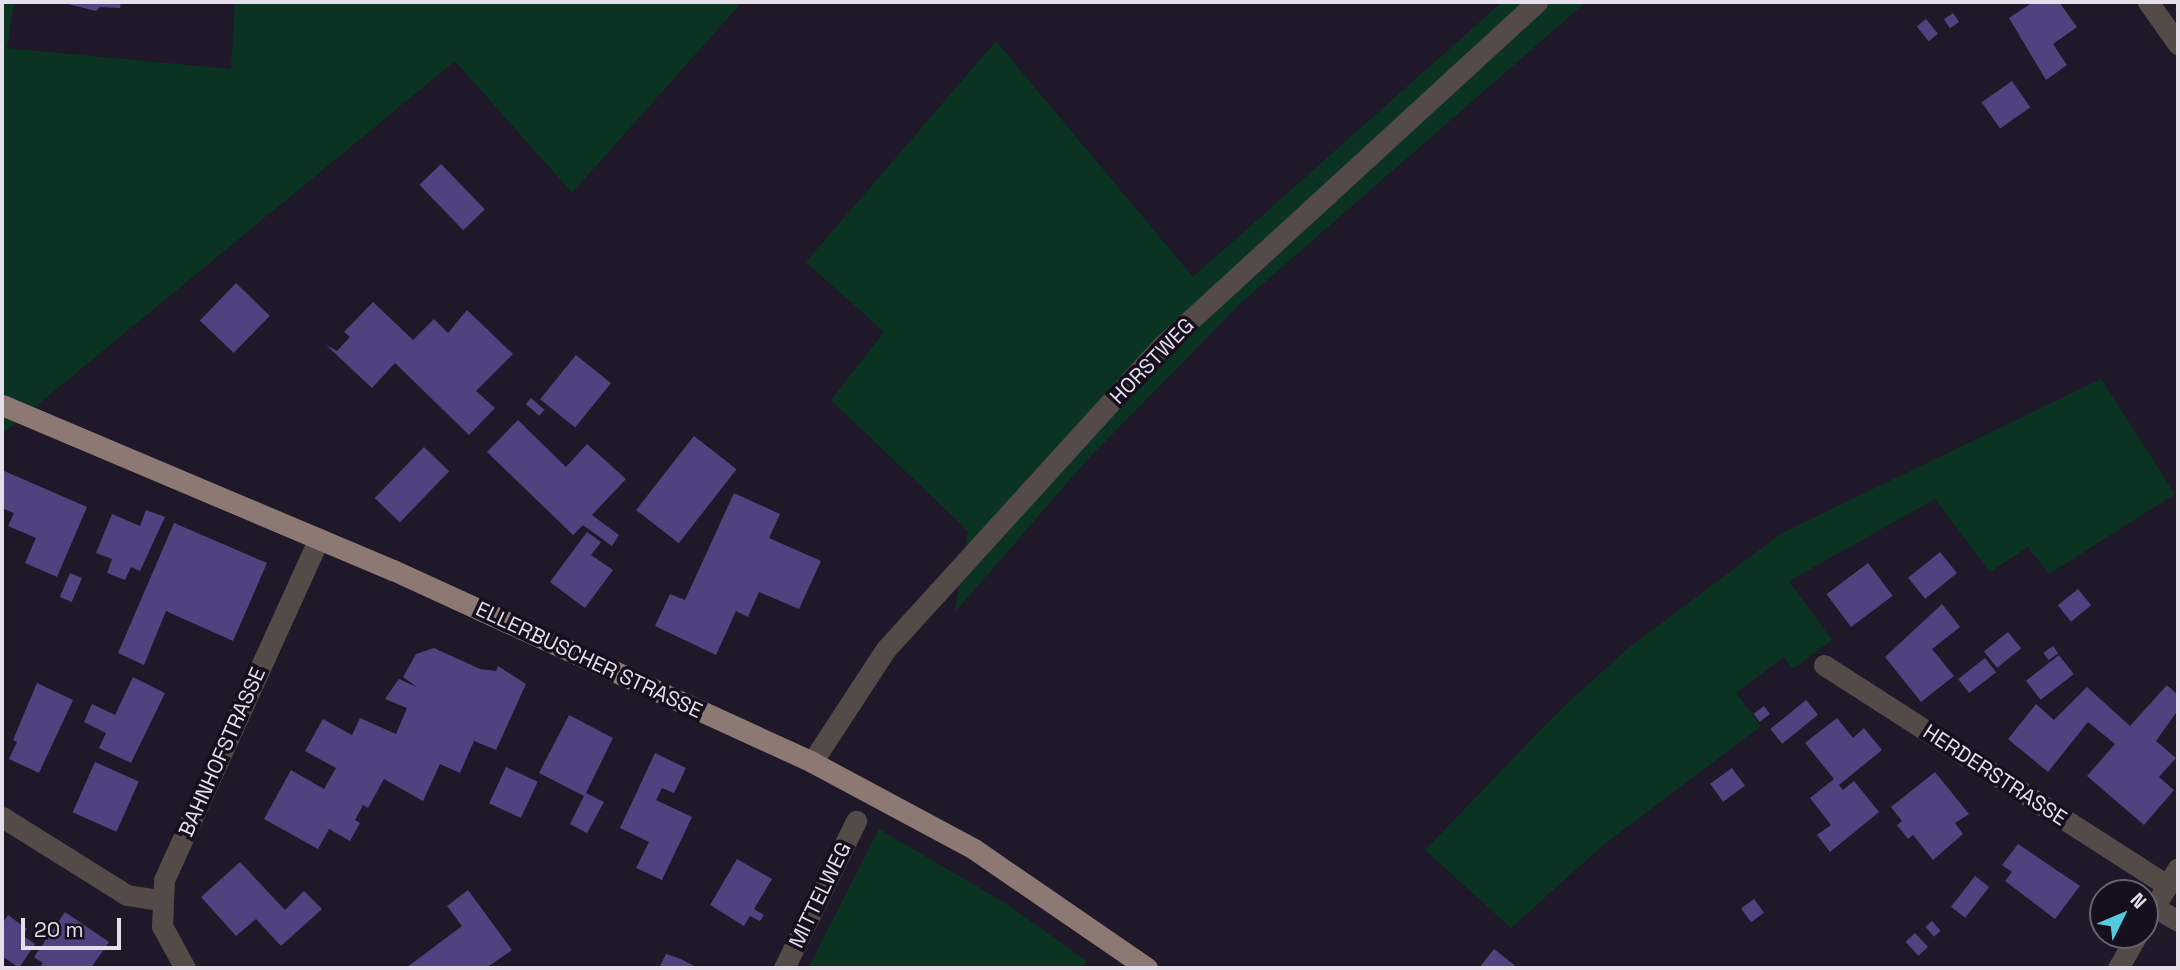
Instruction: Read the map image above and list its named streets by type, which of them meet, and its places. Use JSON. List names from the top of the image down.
{
  "streets": {
    "main road": ["ELLERBUSCHER STRASSE"],
    "street": [
      "HORSTWEG",
      "BAHNHOFSTRASSE",
      "HERDERSTRASSE",
      "MITTELWEG"
    ]
  },
  "crossings": [
    ["HORSTWEG", "ELLERBUSCHER STRASSE"],
    ["ELLERBUSCHER STRASSE", "BAHNHOFSTRASSE"]
  ],
  "scale_bar": "20 m",
  "north": "top right"
}
